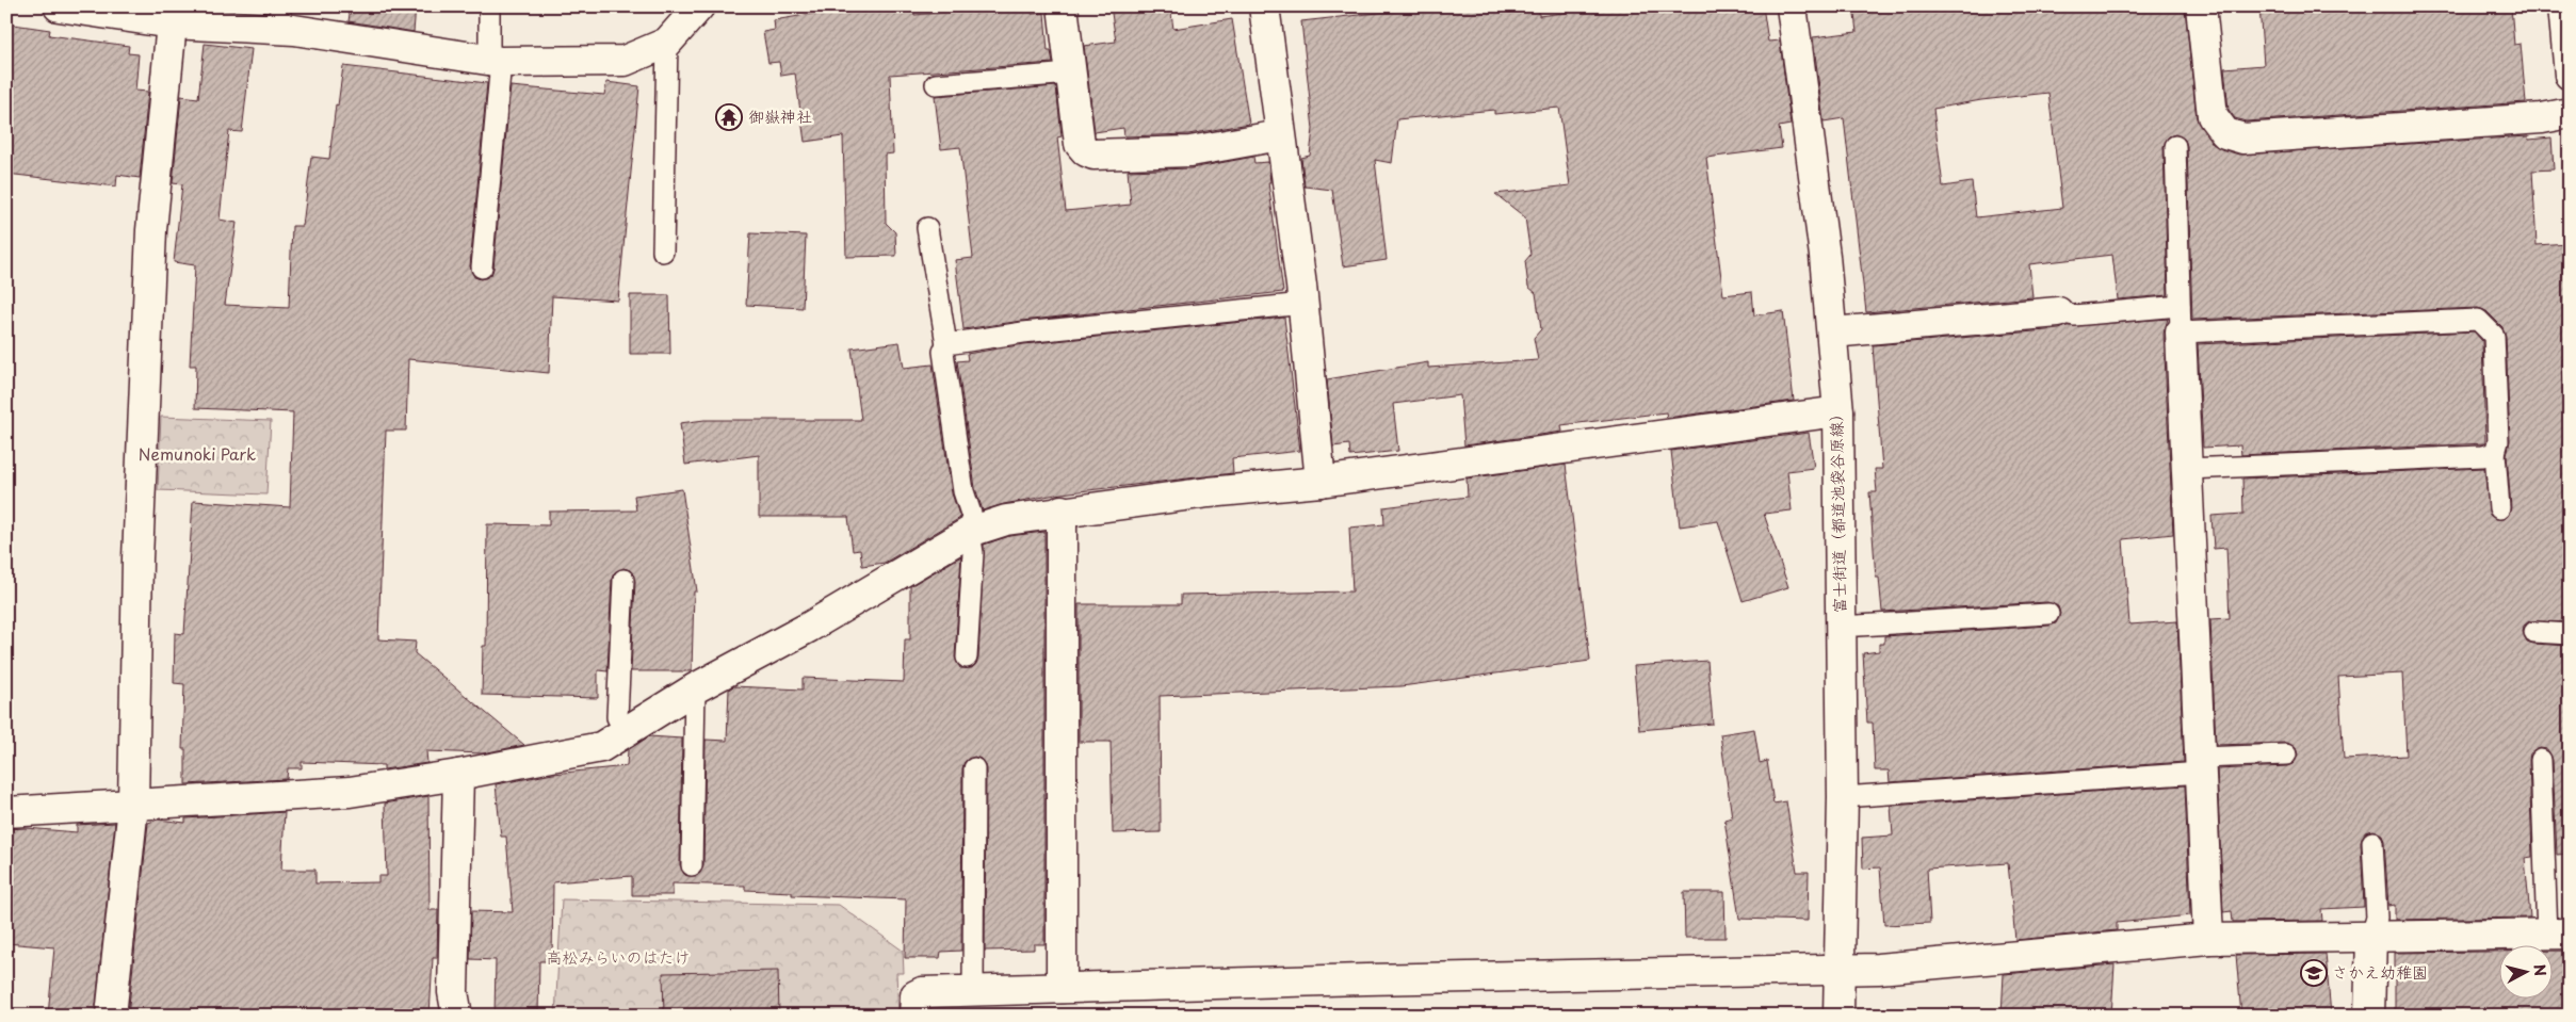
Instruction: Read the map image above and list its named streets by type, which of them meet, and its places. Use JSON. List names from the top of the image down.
{
  "streets": {
    "street": ["富士街道（都道池袋谷原線）"]
  },
  "parks": ["Nemunoki Park", "高松みらいのはたけ"],
  "places": {
    "temple": ["御嶽神社"],
    "school or university": ["さかえ幼稚園"]
  },
  "north": "right"
}
